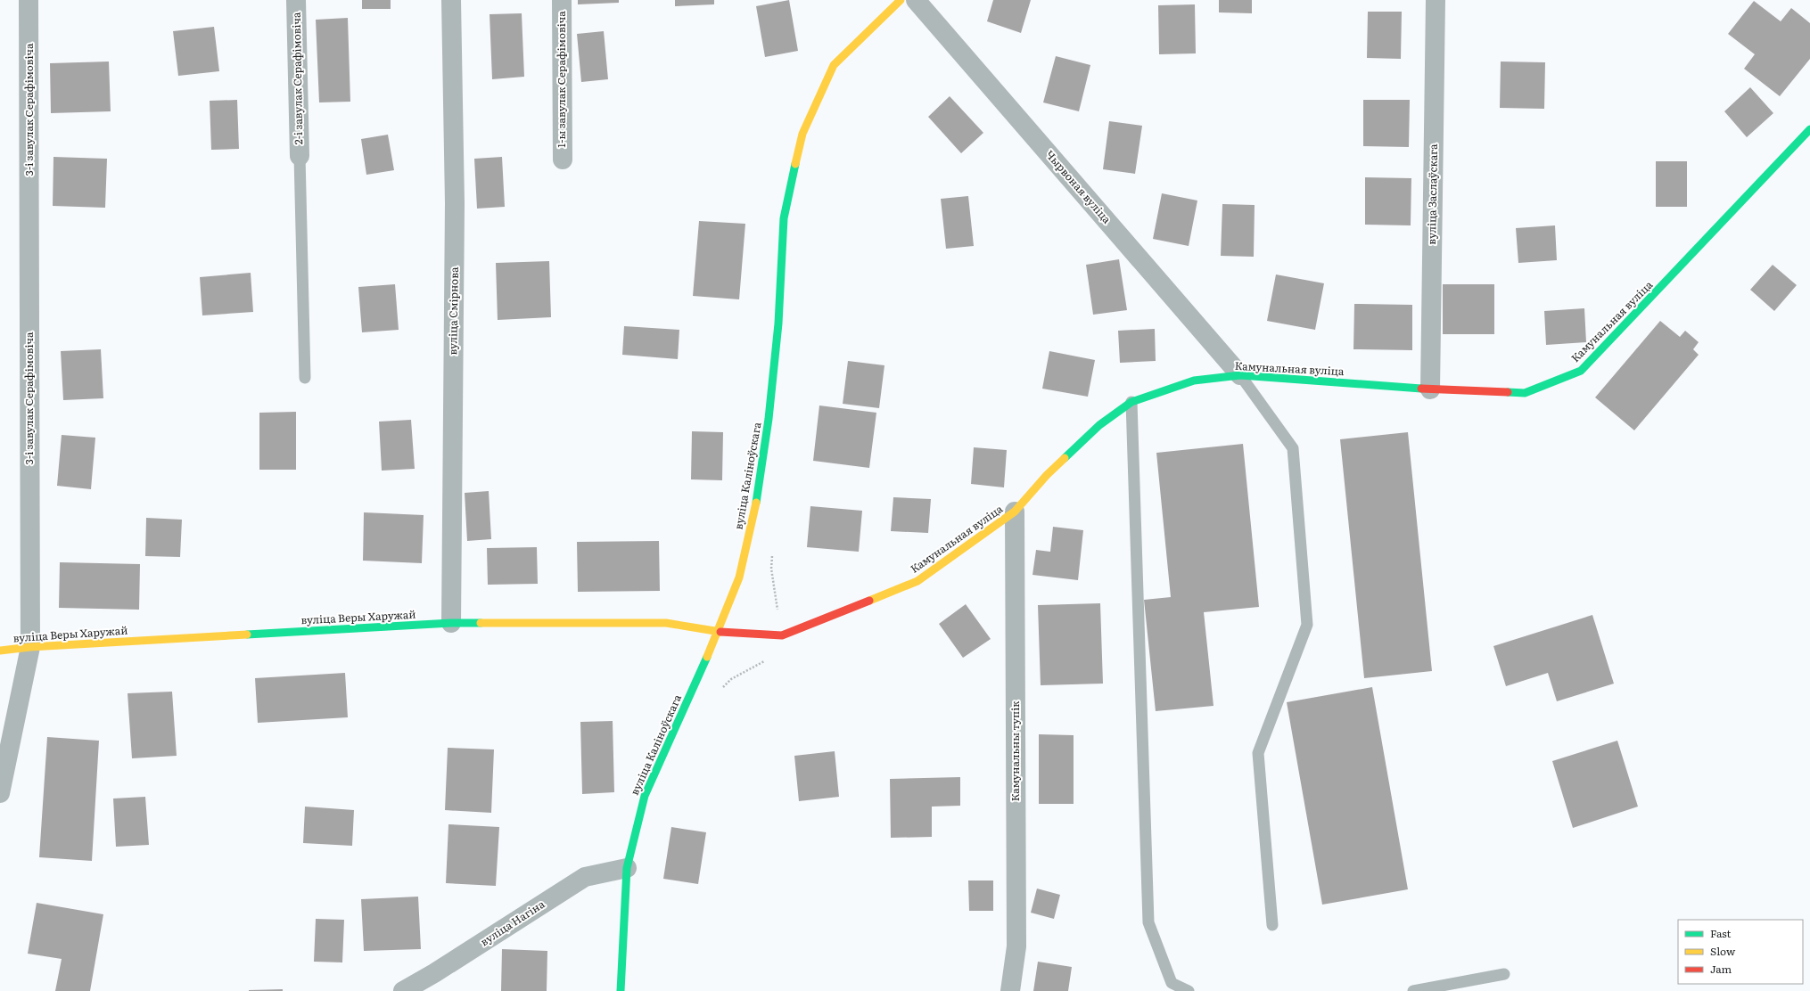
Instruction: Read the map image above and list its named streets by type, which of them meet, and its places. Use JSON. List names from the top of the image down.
{
  "streets": {
    "street": [
      "2-і завулак Серафімовіча",
      "1-ы завулак Серафімовіча",
      "3-і завулак Серафімовіча",
      "Чырвоная вуліца",
      "вуліца Заслаўскага",
      "вуліца Смірнова",
      "Камунальная вуліца",
      "вуліца Каліноўскага",
      "вуліца Веры Харужай",
      "Камунальны тупік",
      "вуліца Нагіна"
    ]
  },
  "crossings": [
    ["3-і завулак Серафімовіча", "вуліца Веры Харужай"],
    ["Чырвоная вуліца", "Камунальная вуліца"],
    ["вуліца Заслаўскага", "Камунальная вуліца"],
    ["вуліца Смірнова", "вуліца Веры Харужай"],
    ["Камунальная вуліца", "вуліца Каліноўскага"],
    ["Камунальная вуліца", "вуліца Веры Харужай"],
    ["Камунальная вуліца", "Камунальны тупік"],
    ["вуліца Каліноўскага", "вуліца Веры Харужай"],
    ["вуліца Каліноўскага", "вуліца Нагіна"]
  ],
  "legend": ["Fast", "Slow", "Jam"]
}
